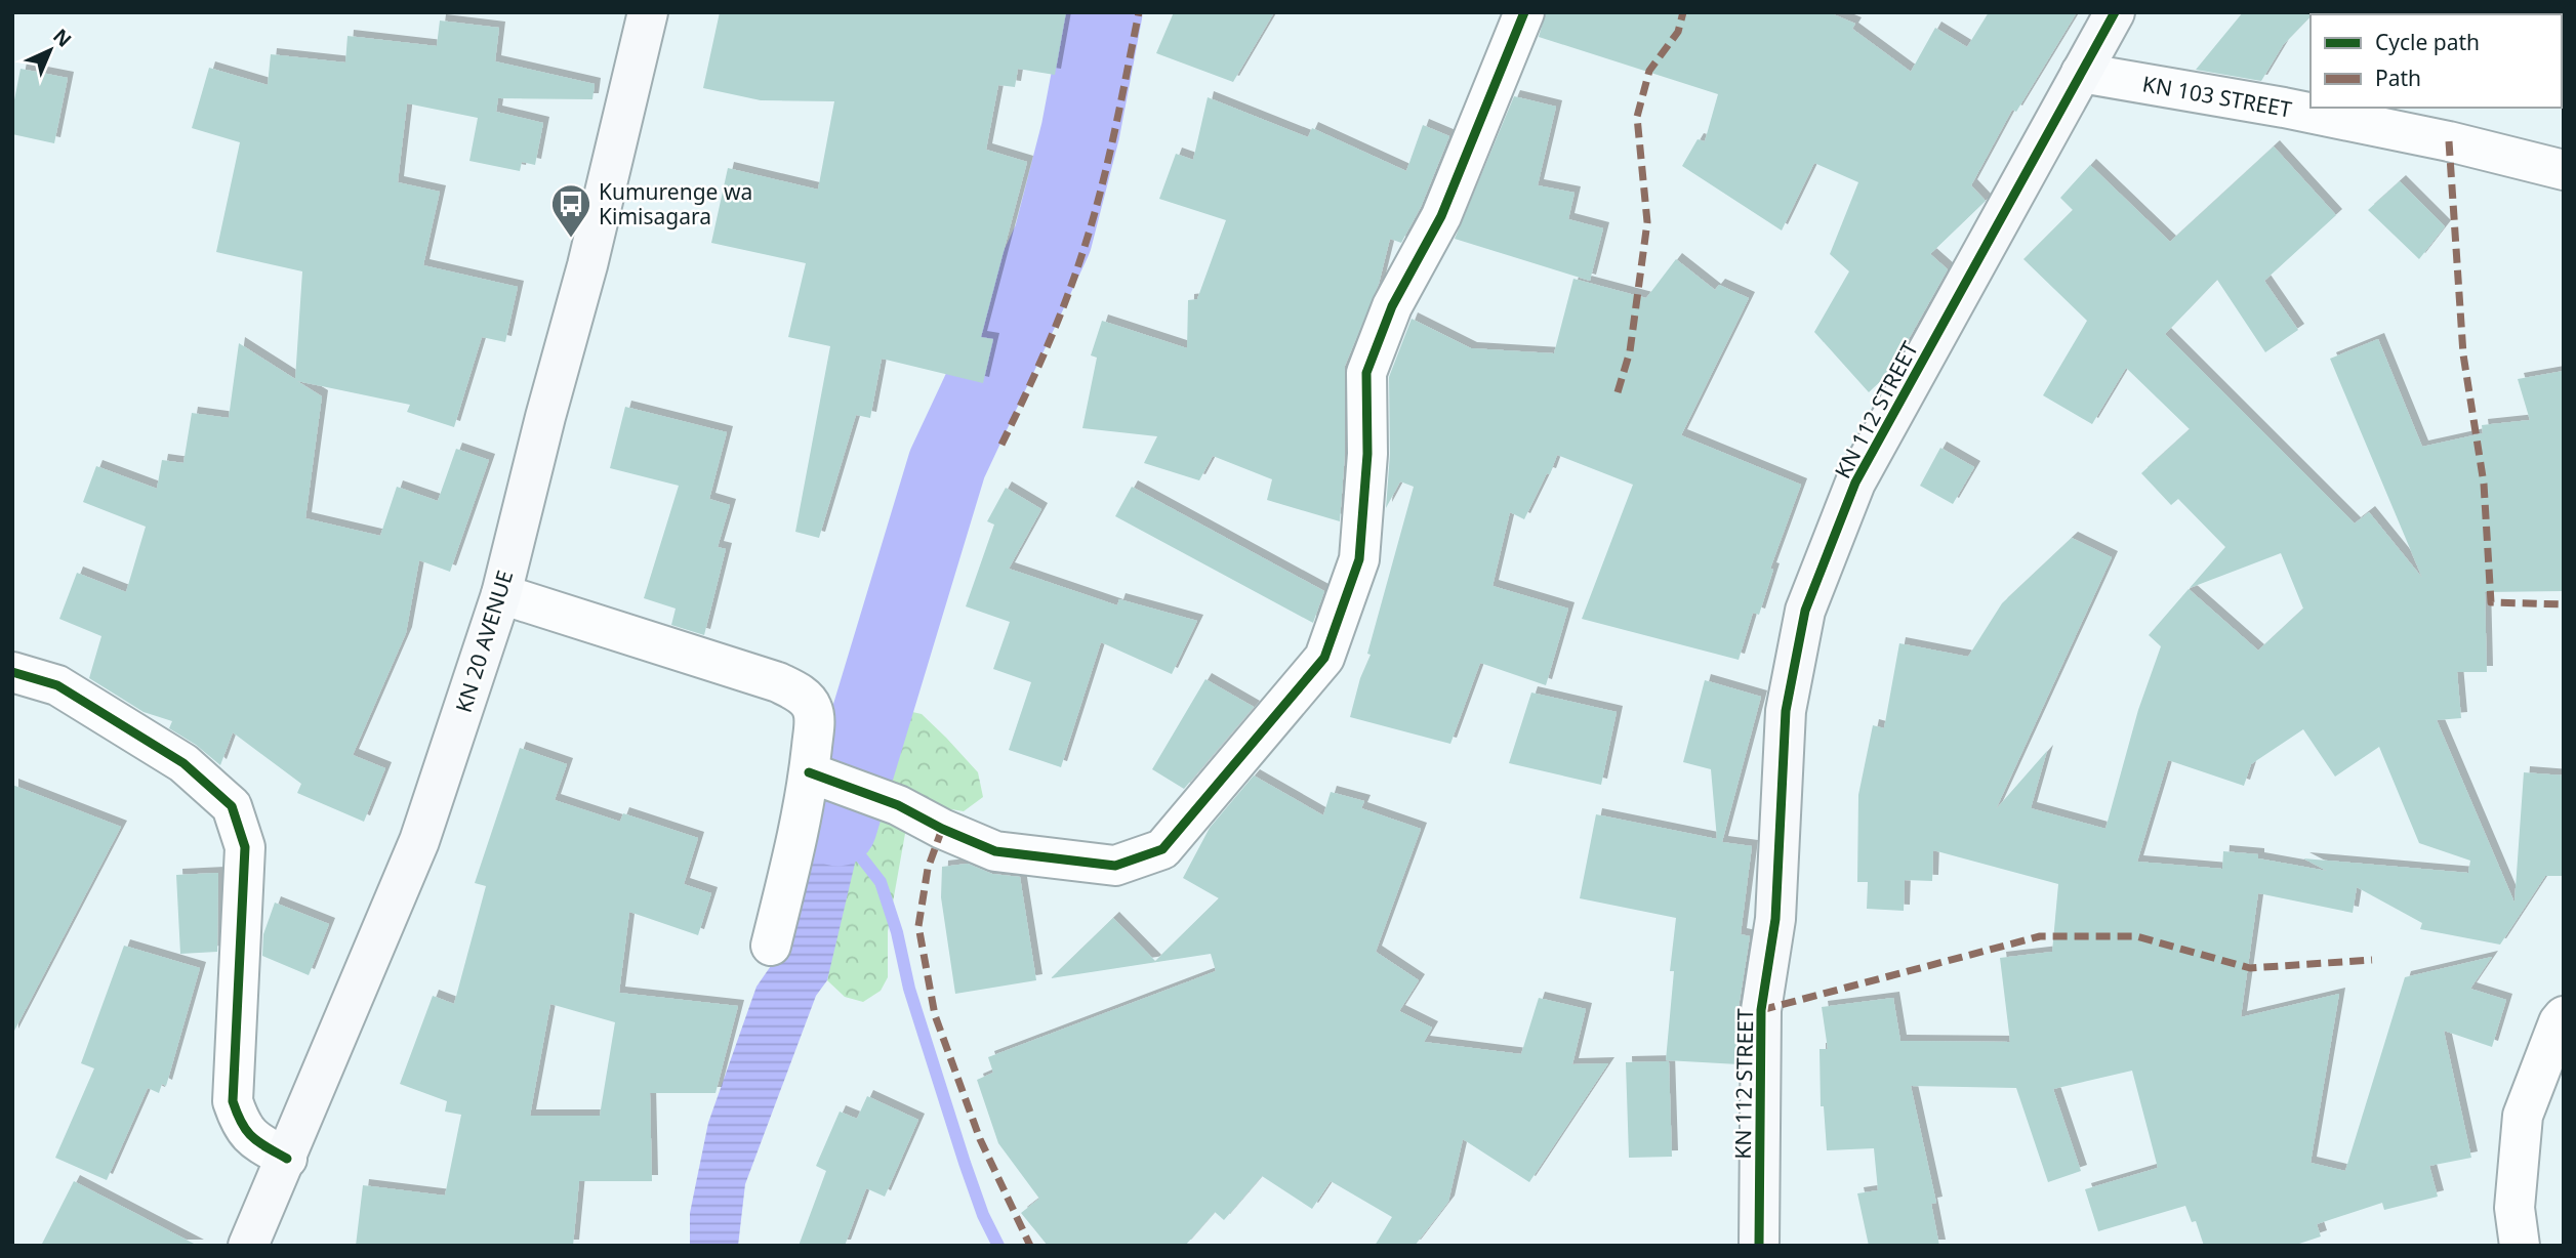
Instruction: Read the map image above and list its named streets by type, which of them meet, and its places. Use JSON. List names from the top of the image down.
{
  "streets": {
    "street": ["KN 103 STREET", "KN 112 STREET", "KN 20 AVENUE"]
  },
  "crossings": [
    ["KN 103 STREET", "KN 112 STREET"]
  ],
  "places": {
    "bus stop": ["Kumurenge wa Kimisagara"]
  },
  "legend": ["Cycle path", "Path"],
  "north": "top right"
}
